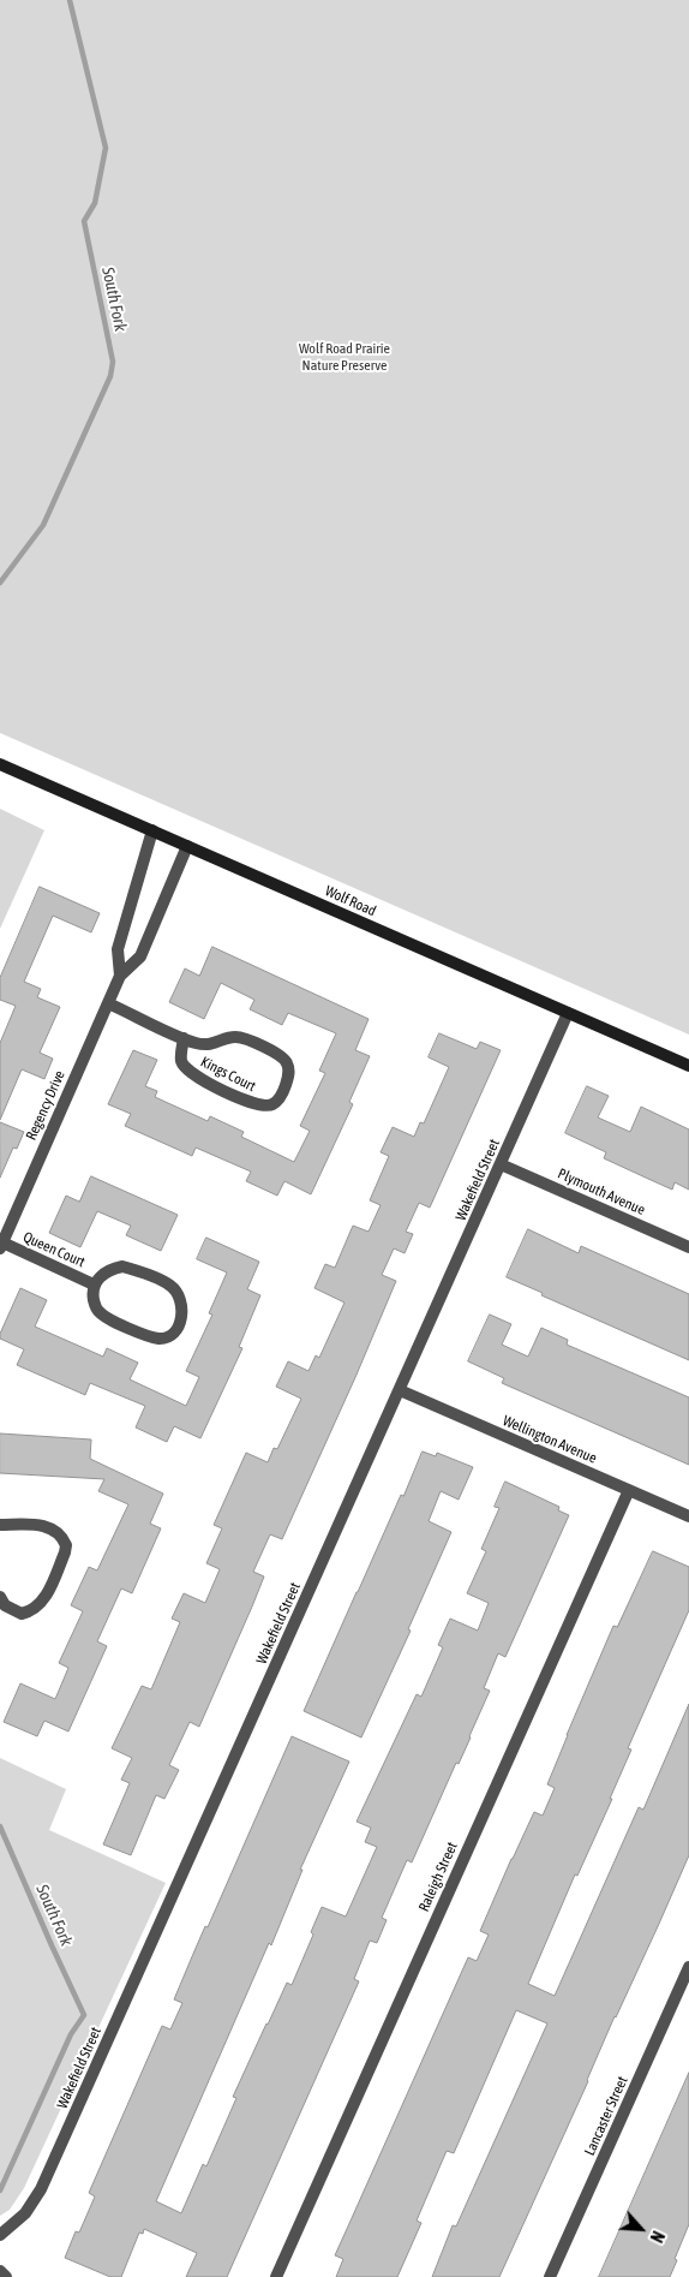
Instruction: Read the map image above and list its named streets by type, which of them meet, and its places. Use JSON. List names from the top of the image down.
{
  "streets": {
    "main road": ["Wolf Road"],
    "street": [
      "Kings Court",
      "Regency Drive",
      "Wakefield Street",
      "Plymouth Avenue",
      "Queen Court",
      "Wellington Avenue",
      "Raleigh Street",
      "Lancaster Street"
    ]
  },
  "crossings": [
    ["Wolf Road", "Regency Drive"],
    ["Wolf Road", "Wakefield Street"],
    ["Kings Court", "Regency Drive"],
    ["Regency Drive", "Queen Court"],
    ["Wakefield Street", "Plymouth Avenue"],
    ["Wakefield Street", "Wellington Avenue"],
    ["Wellington Avenue", "Raleigh Street"]
  ],
  "water": ["South Fork"],
  "parks": ["Wolf Road Prairie Nature Preserve"],
  "north": "bottom right"
}
